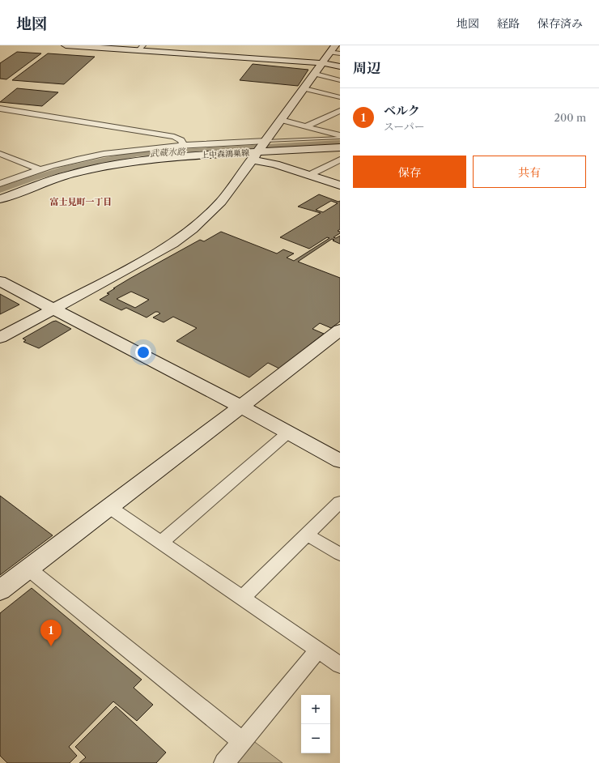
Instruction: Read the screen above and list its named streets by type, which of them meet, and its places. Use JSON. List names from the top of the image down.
{
  "streets": {
    "street": ["上中森鴻巣線"]
  },
  "districts": ["富士見町一丁目"],
  "water": ["武蔵水路"],
  "page": {
    "header": "地図",
    "nav": ["地図", "経路", "保存済み"],
    "heading": "周辺",
    "list": [
      {
        "mark": "1",
        "name": "ベルク",
        "note": "スーパー",
        "value": "200 m"
      }
    ],
    "buttons": ["保存", "共有"],
    "pins": "1",
    "map_buttons": ["+", "−"]
  }
}
